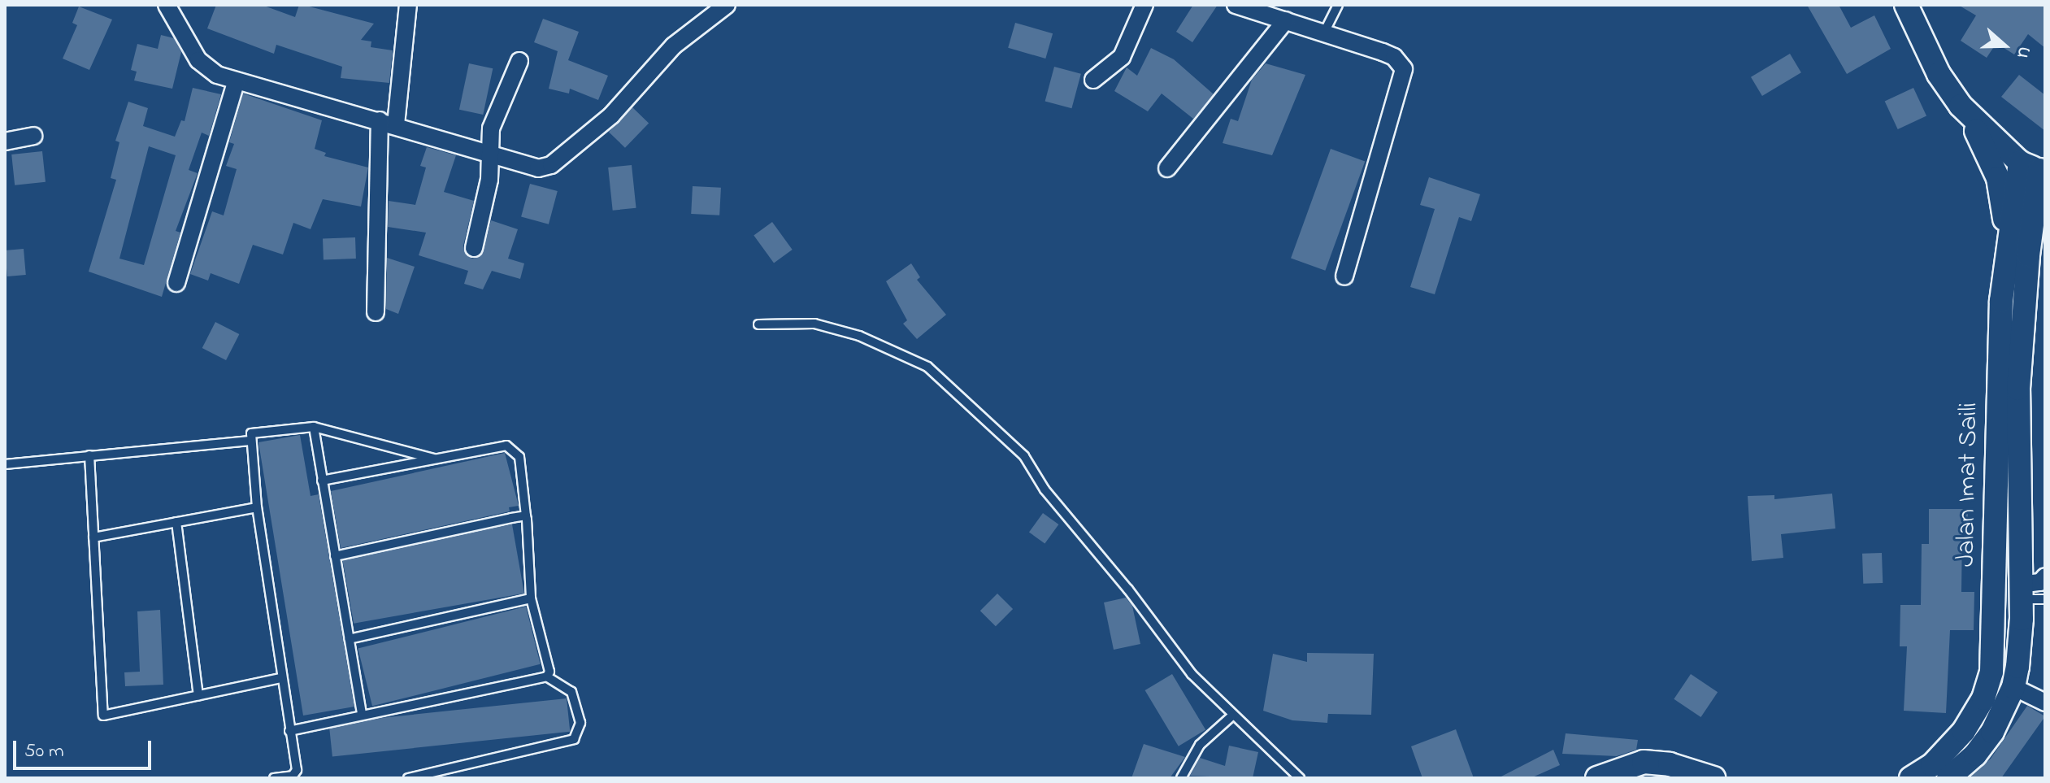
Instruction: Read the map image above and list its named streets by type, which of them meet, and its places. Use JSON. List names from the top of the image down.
{
  "streets": {
    "main road": ["Jalan Imat Saili"]
  },
  "scale_bar": "50 m",
  "north": "right"
}
